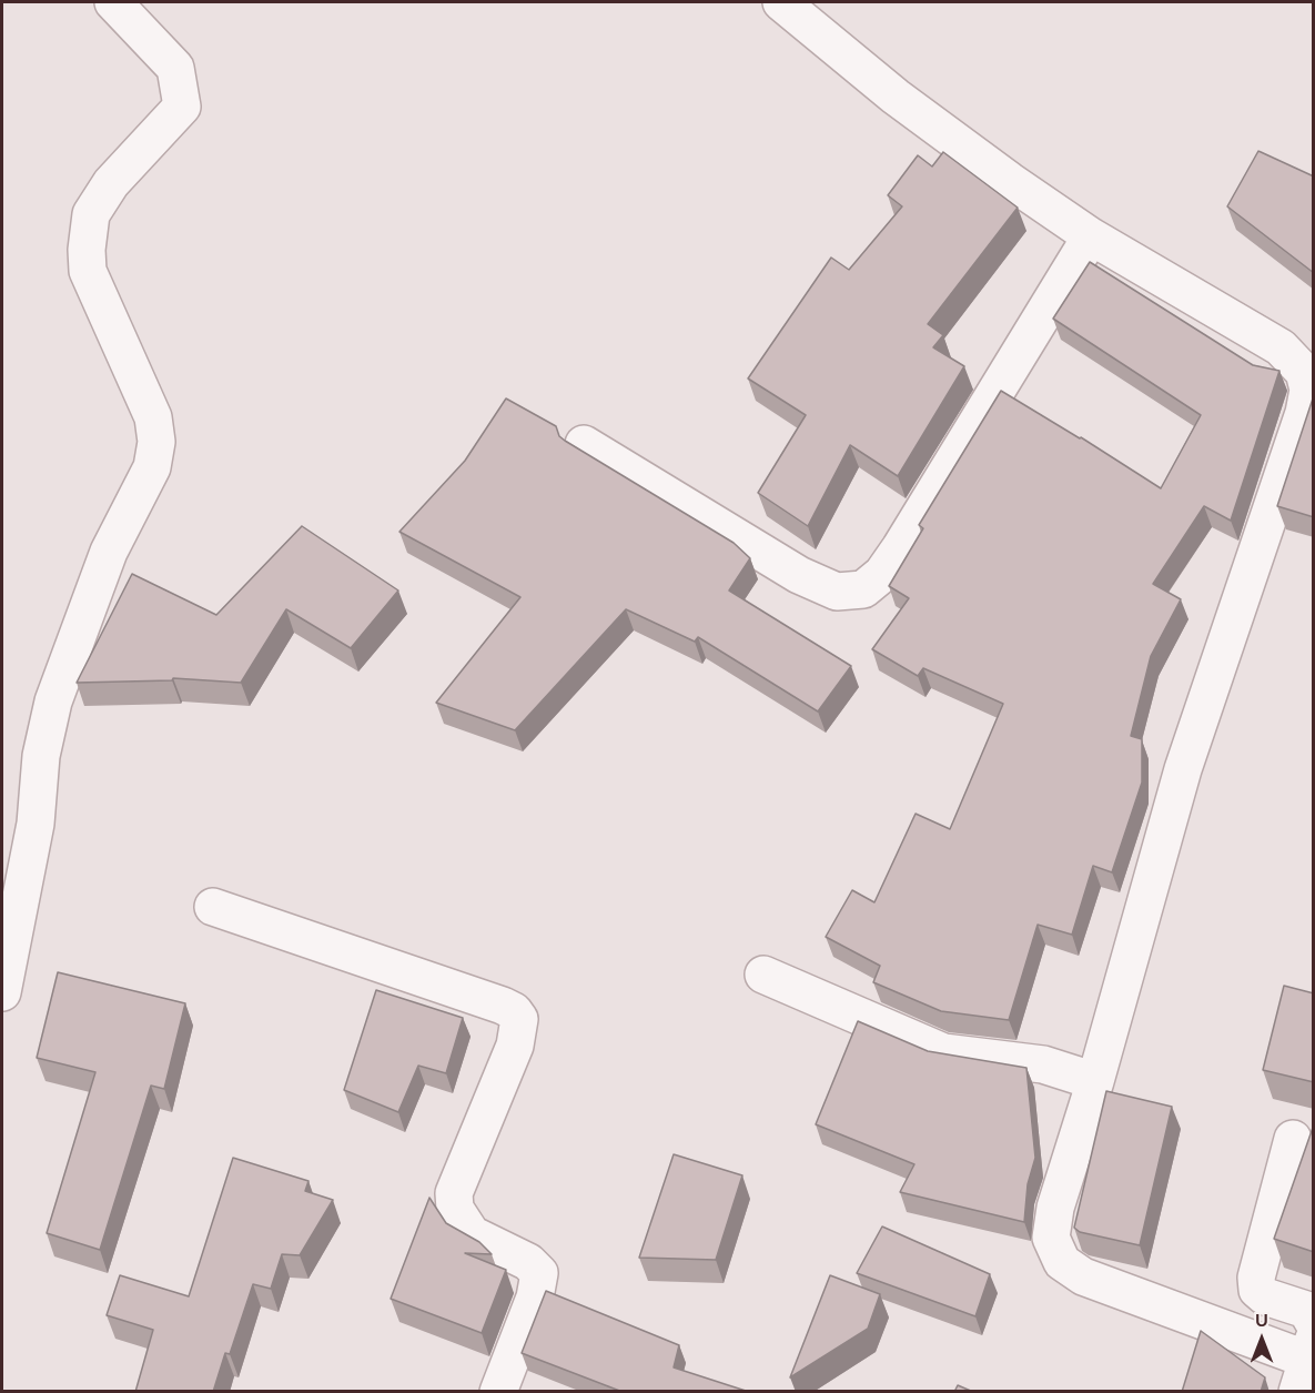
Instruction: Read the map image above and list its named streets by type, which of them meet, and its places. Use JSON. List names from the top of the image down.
{
  "north": "top"
}
